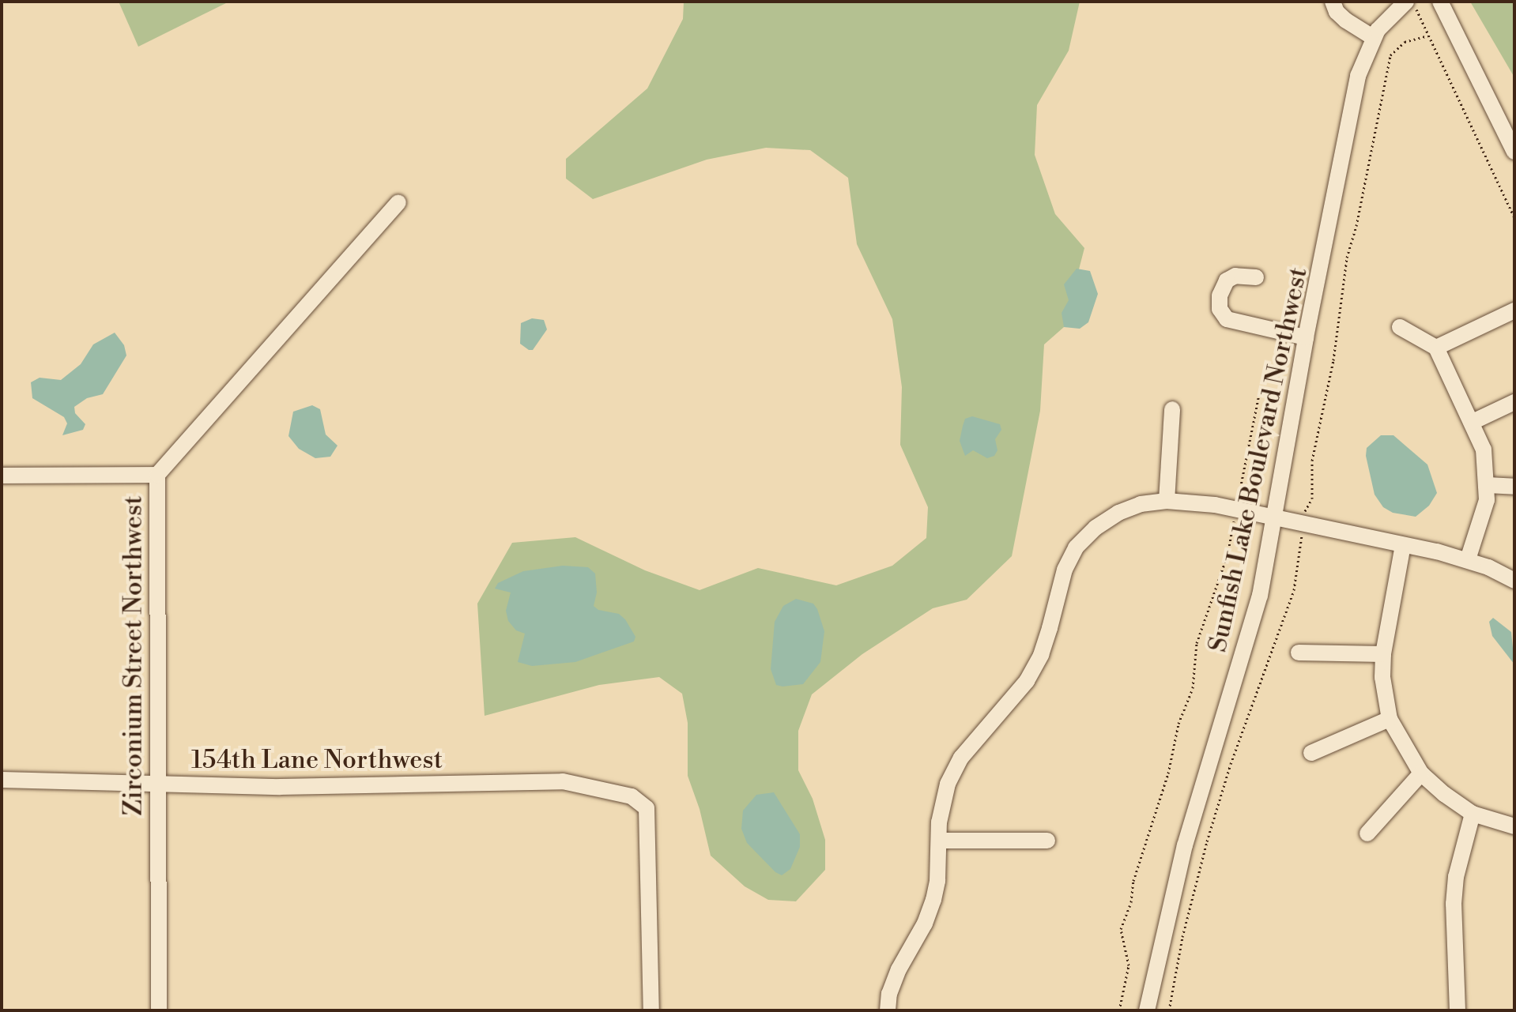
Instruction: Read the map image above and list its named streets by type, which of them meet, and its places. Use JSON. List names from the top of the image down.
{
  "streets": {
    "street": ["Sunfish Lake Boulevard Northwest", "Zirconium Street Northwest", "154th Lane Northwest"]
  },
  "crossings": [
    ["Zirconium Street Northwest", "154th Lane Northwest"]
  ]
}
